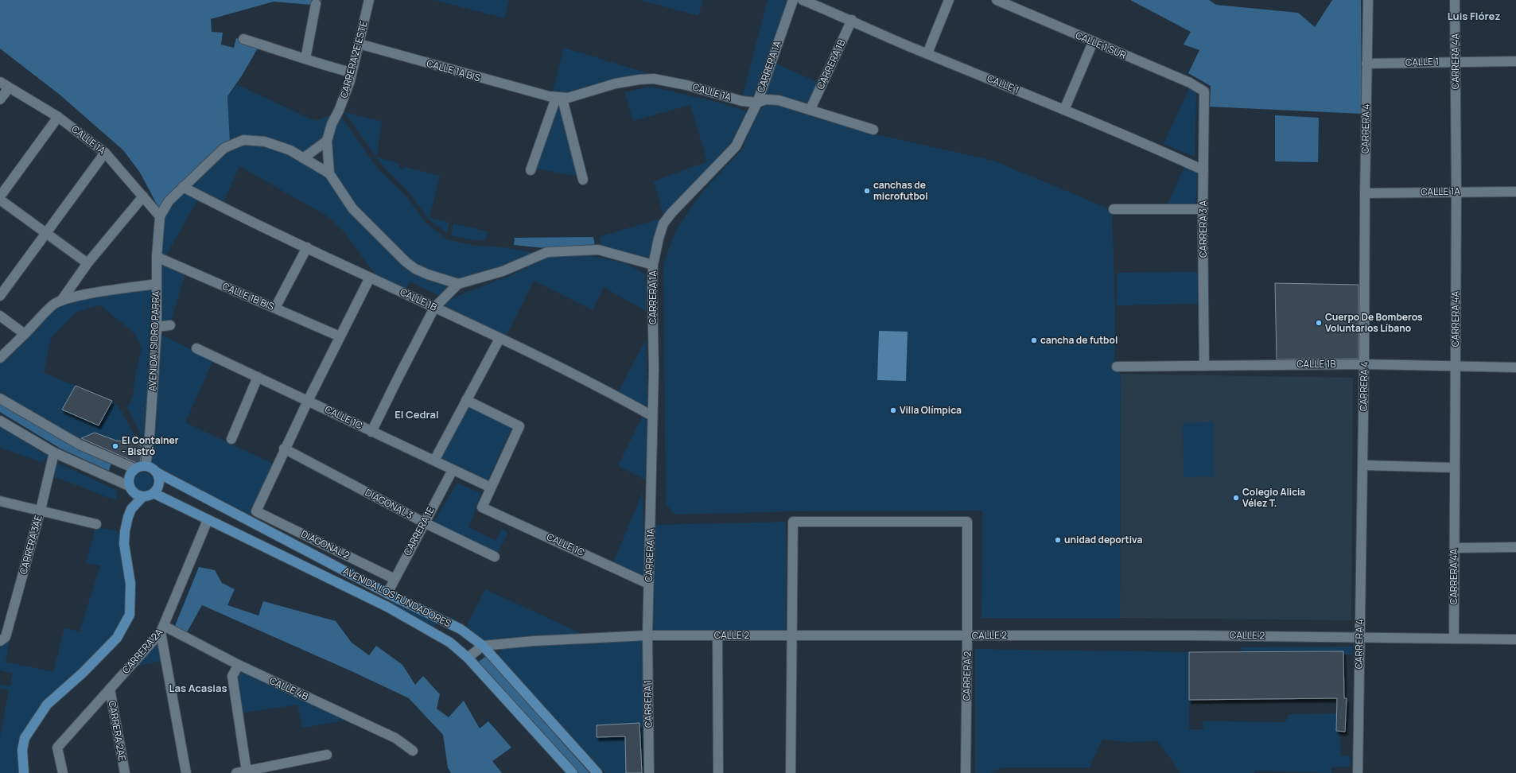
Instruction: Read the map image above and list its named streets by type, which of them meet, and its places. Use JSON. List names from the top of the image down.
{
  "streets": {
    "main road": ["AVENIDA LOS FUNDADORES"],
    "street": [
      "CALLE 1 SUR",
      "CARRERA 2E ESTE",
      "CARRERA 4A",
      "CALLE 1",
      "CARRERA 1B",
      "CARRERA 1A",
      "CALLE 1A BIS",
      "CALLE 1A",
      "CARRERA 4",
      "CARRERA 3 A",
      "CALLE 1B BIS",
      "CALLE 1B",
      "AVENIDA ISIDRO PARRA",
      "CALLE 1C",
      "DIAGONAL 3",
      "CARRERA 1E",
      "CARRERA 3AE",
      "DIAGONAL 2",
      "CALLE 2",
      "CARRERA 2A",
      "CARRERA 2",
      "CALLE 4B",
      "CARRERA 1",
      "CARRERA 2AE"
    ]
  },
  "crossings": [
    ["CALLE 1 SUR", "CARRERA 3 A"],
    ["CARRERA 2E ESTE", "CALLE 1A BIS"],
    ["CARRERA 4A", "CALLE 1"],
    ["CARRERA 4A", "CALLE 1A"],
    ["CARRERA 4A", "CALLE 1B"],
    ["CARRERA 4A", "CALLE 2"],
    ["CALLE 1", "CARRERA 1B"],
    ["CALLE 1", "CARRERA 4"],
    ["CALLE 1", "CARRERA 3 A"],
    ["CARRERA 1B", "CALLE 1A"],
    ["CARRERA 1A", "CALLE 1A"],
    ["CARRERA 1A", "CALLE 1B"],
    ["CARRERA 1A", "CALLE 1C"],
    ["CARRERA 1A", "CALLE 2"],
    ["CARRERA 1A", "CARRERA 1"],
    ["CALLE 1A BIS", "CALLE 1A"],
    ["CALLE 1A", "CARRERA 4"],
    ["CALLE 1A", "AVENIDA ISIDRO PARRA"],
    ["CARRERA 4", "CALLE 1B"],
    ["CARRERA 4", "CALLE 2"],
    ["CARRERA 3 A", "CALLE 1B"],
    ["CALLE 1B BIS", "AVENIDA ISIDRO PARRA"],
    ["AVENIDA ISIDRO PARRA", "AVENIDA LOS FUNDADORES"],
    ["CALLE 1C", "CARRERA 1E"],
    ["DIAGONAL 3", "CARRERA 1E"],
    ["DIAGONAL 3", "DIAGONAL 2"],
    ["CARRERA 1E", "DIAGONAL 2"],
    ["CARRERA 1E", "AVENIDA LOS FUNDADORES"],
    ["AVENIDA LOS FUNDADORES", "CALLE 2"],
    ["AVENIDA LOS FUNDADORES", "CARRERA 2A"],
    ["CALLE 2", "CARRERA 2"],
    ["CALLE 2", "CARRERA 1"],
    ["CARRERA 2A", "CALLE 4B"],
    ["CARRERA 2A", "CARRERA 2AE"]
  ],
  "districts": ["Luis Flórez", "El Cedral", "Las Acasias"],
  "places": [
    "canchas de microfutbol",
    "Cuerpo De Bomberos Voluntarios Líbano",
    "cancha de futbol",
    "Villa Olímpica",
    "El Container - Bistró",
    "Colegio Alicia Vélez T.",
    "unidad deportiva"
  ]
}
